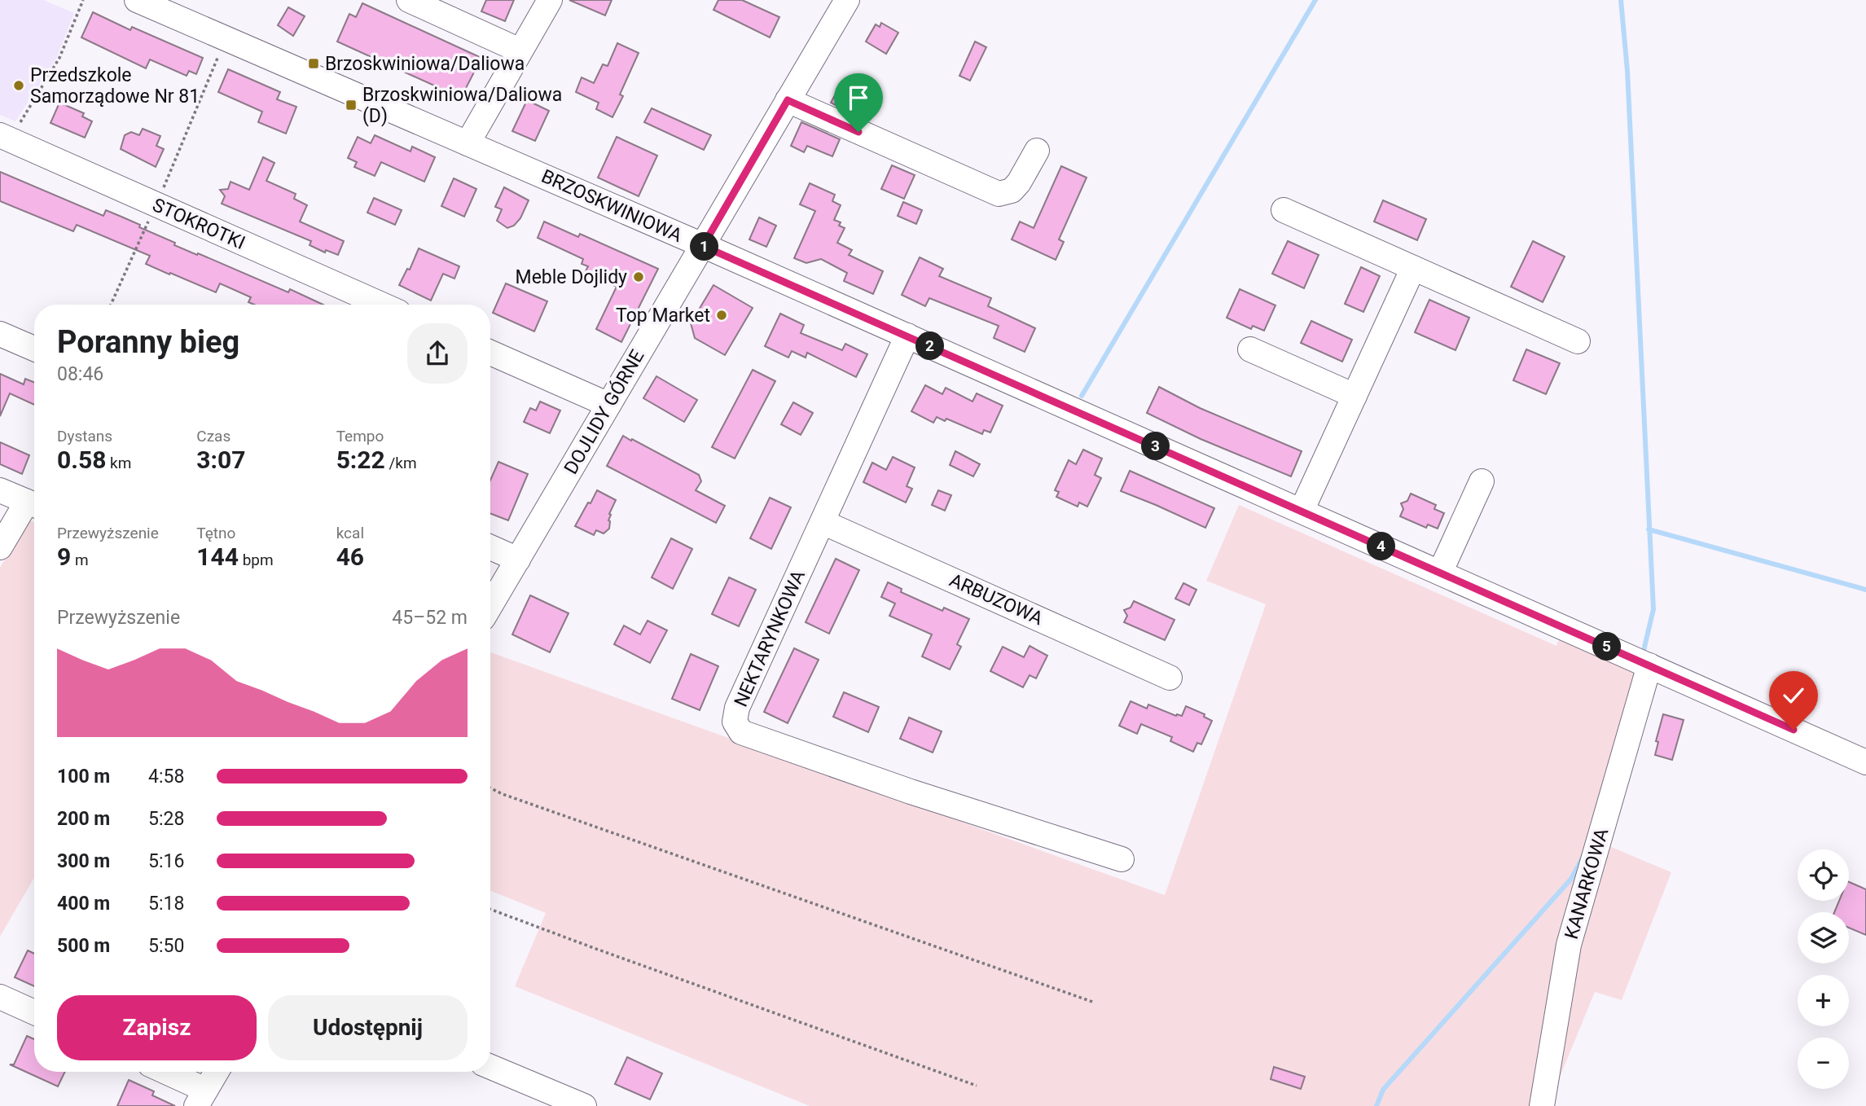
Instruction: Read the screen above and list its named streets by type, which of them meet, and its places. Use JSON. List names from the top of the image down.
{
  "streets": {
    "street": [
      "BRZOSKWINIOWA",
      "STOKROTKI",
      "DOJLIDY GÓRNE",
      "ARBUZOWA",
      "NEKTARYNKOWA",
      "KANARKOWA"
    ]
  },
  "crossings": [
    ["BRZOSKWINIOWA", "DOJLIDY GÓRNE"],
    ["BRZOSKWINIOWA", "NEKTARYNKOWA"],
    ["BRZOSKWINIOWA", "KANARKOWA"],
    ["ARBUZOWA", "NEKTARYNKOWA"]
  ],
  "places": {
    "transit": ["Brzoskwiniowa/Daliowa", "Brzoskwiniowa/Daliowa (D)"],
    "other": ["Przedszkole Samorządowe Nr 81", "Meble Dojlidy", "Top Market"]
  },
  "page": {
    "pins": [
      "1",
      "2",
      "3",
      "4",
      "5"
    ],
    "heading": ["Poranny bieg", "08:46"],
    "stats": [
      ["Dystans", "0.58 km"],
      ["Czas", "3:07"],
      ["Tempo", "5:22 /km"],
      ["Przewyższenie", "9 m"],
      ["Tętno", "144 bpm"],
      ["kcal", "46"]
    ],
    "chart": ["Przewyższenie", "45–52 m"],
    "list": [
      {
        "name": "100 m",
        "note": "4:58"
      },
      {
        "name": "200 m",
        "note": "5:28"
      },
      {
        "name": "300 m",
        "note": "5:16"
      },
      {
        "name": "400 m",
        "note": "5:18"
      },
      {
        "name": "500 m",
        "note": "5:50"
      }
    ],
    "map_buttons": ["+", "−"],
    "buttons": ["Zapisz", "Udostępnij"]
  }
}
